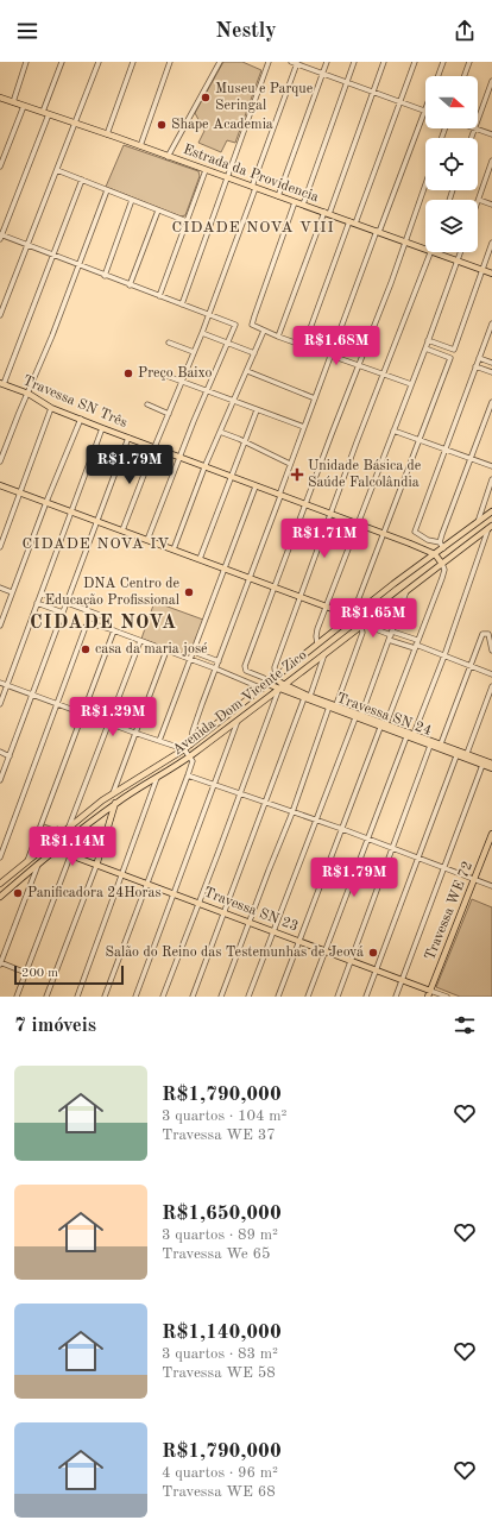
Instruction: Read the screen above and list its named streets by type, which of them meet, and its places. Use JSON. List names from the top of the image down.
{
  "streets": {
    "main road": [
      "Estrada da Providencia",
      "Travessa SN Três",
      "Avenida Dom Vicente Zico",
      "Travessa SN 24",
      "Travessa SN 23",
      "Travessa WE 72"
    ]
  },
  "crossings": [
    ["Travessa SN Três", "Avenida Dom Vicente Zico"],
    ["Avenida Dom Vicente Zico", "Travessa SN 24"],
    ["Avenida Dom Vicente Zico", "Travessa SN 23"],
    ["Travessa SN 23", "Travessa WE 72"]
  ],
  "districts": ["CIDADE NOVA VIII", "CIDADE NOVA IV", "CIDADE NOVA"],
  "places": {
    "other": [
      "Museu e Parque Seringal",
      "Shape Academia",
      "Preço Baixo",
      "DNA Centro de Educação Profissional",
      "casa da maria josé",
      "Panificadora 24Horas",
      "Salão do Reino das Testemunhas de Jeová"
    ],
    "health": ["Unidade Básica de Saúde Falcolândia"]
  },
  "scale_bar": "200 m",
  "north": "right",
  "page": {
    "header": "Nestly",
    "price": [
      "R$1.68M",
      "R$1.79M",
      "R$1.71M",
      "R$1.65M",
      "R$1.29M",
      "R$1.14M",
      "R$1.79M"
    ],
    "scale": "200 m",
    "heading": "7 imóveis",
    "list": [
      {
        "name": "R$1,790,000",
        "note": "3 quartos · 104 m² · Travessa WE 37"
      },
      {
        "name": "R$1,650,000",
        "note": "3 quartos · 89 m² · Travessa We 65"
      },
      {
        "name": "R$1,140,000",
        "note": "3 quartos · 83 m² · Travessa WE 58"
      },
      {
        "name": "R$1,790,000",
        "note": "4 quartos · 96 m² · Travessa WE 68"
      }
    ]
  }
}
